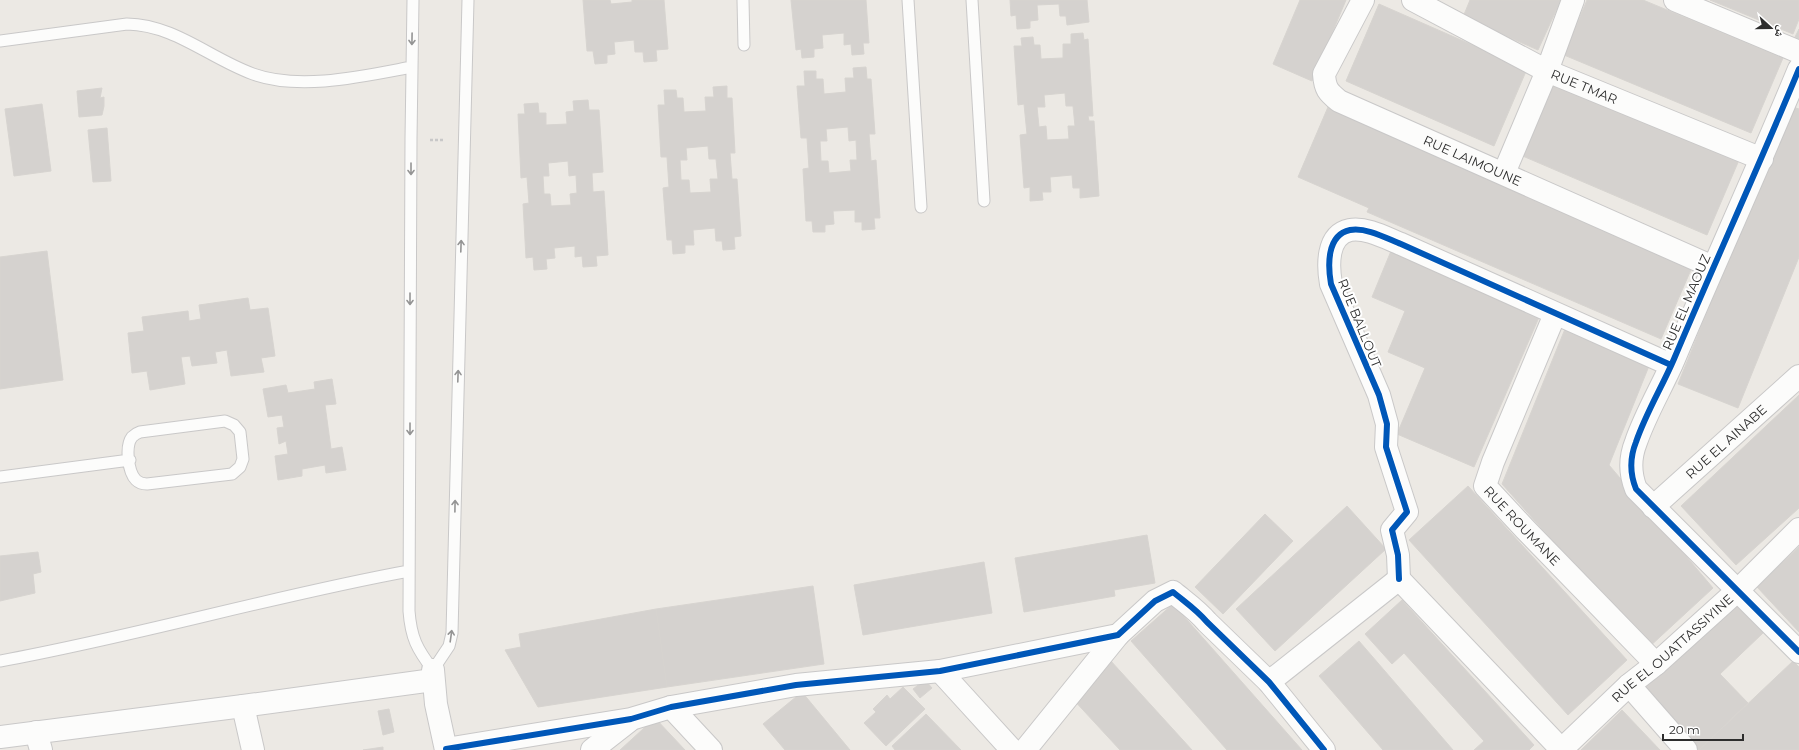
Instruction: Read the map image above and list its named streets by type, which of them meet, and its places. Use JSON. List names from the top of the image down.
{
  "streets": {
    "street": [
      "RUE TMAR",
      "RUE LAIMOUNE",
      "RUE EL MAOUZ",
      "RUE BALLOUT",
      "RUE EL AINABE",
      "RUE ROUMANE",
      "RUE EL OUATTASSIYINE"
    ]
  },
  "crossings": [
    ["RUE TMAR", "RUE EL MAOUZ"],
    ["RUE LAIMOUNE", "RUE EL MAOUZ"],
    ["RUE EL MAOUZ", "RUE BALLOUT"],
    ["RUE EL MAOUZ", "RUE EL AINABE"],
    ["RUE EL MAOUZ", "RUE EL OUATTASSIYINE"],
    ["RUE BALLOUT", "RUE ROUMANE"],
    ["RUE ROUMANE", "RUE EL OUATTASSIYINE"]
  ],
  "scale_bar": "20 m",
  "north": "right"
}
